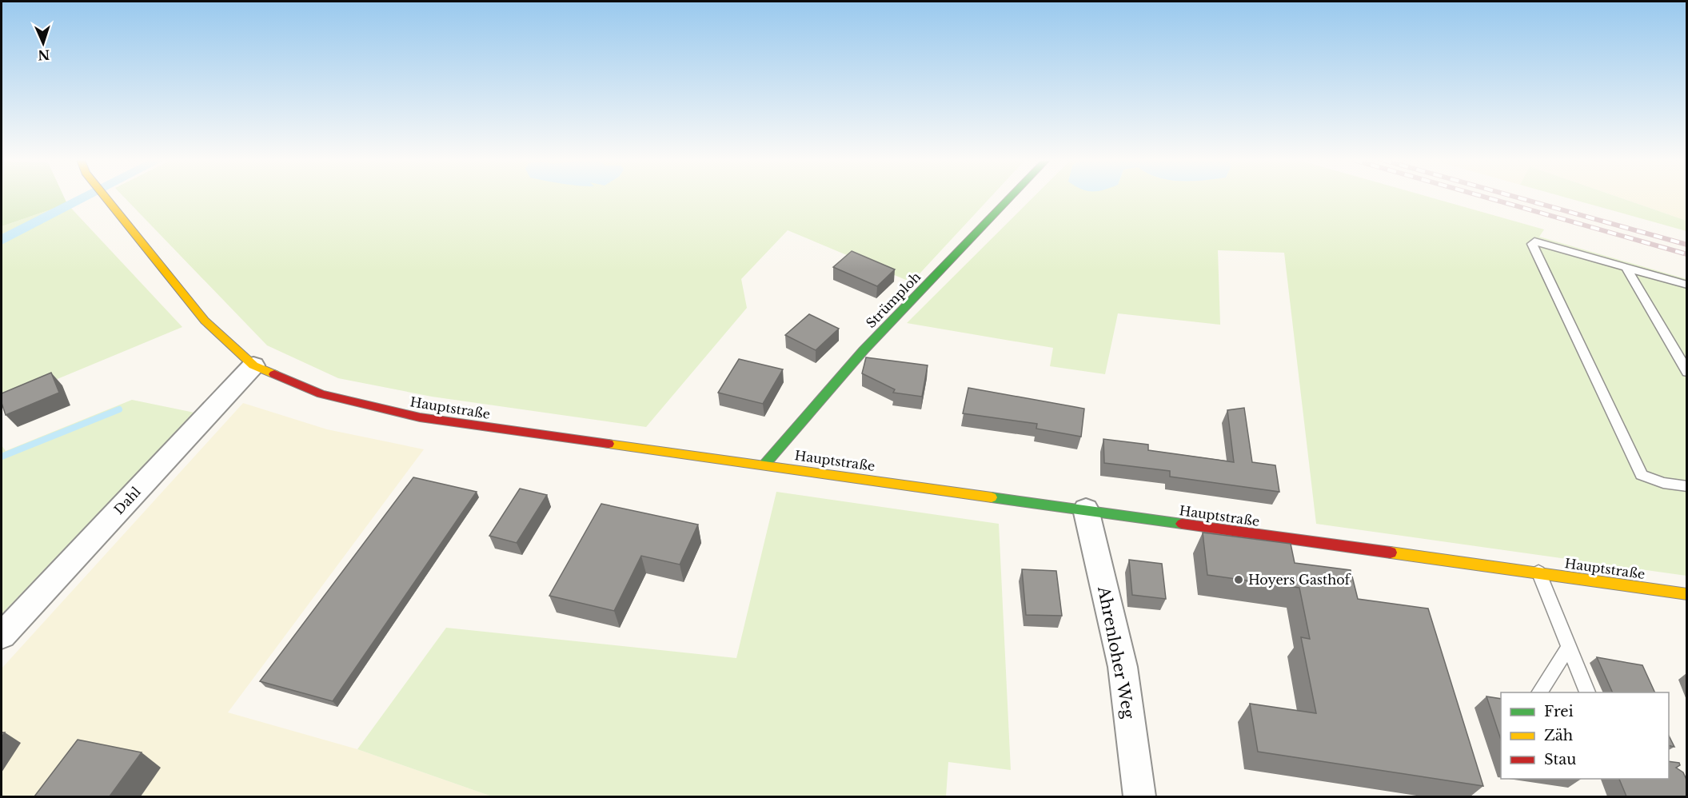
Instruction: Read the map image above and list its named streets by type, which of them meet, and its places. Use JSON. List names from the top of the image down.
{
  "streets": {
    "main road": ["Strümploh", "Hauptstraße"],
    "street": ["Dahl", "Ahrenloher Weg"]
  },
  "crossings": [
    ["Strümploh", "Hauptstraße"],
    ["Hauptstraße", "Dahl"],
    ["Hauptstraße", "Ahrenloher Weg"]
  ],
  "places": ["Hoyers Gasthof"],
  "legend": ["Frei", "Zäh", "Stau"],
  "north": "bottom"
}
